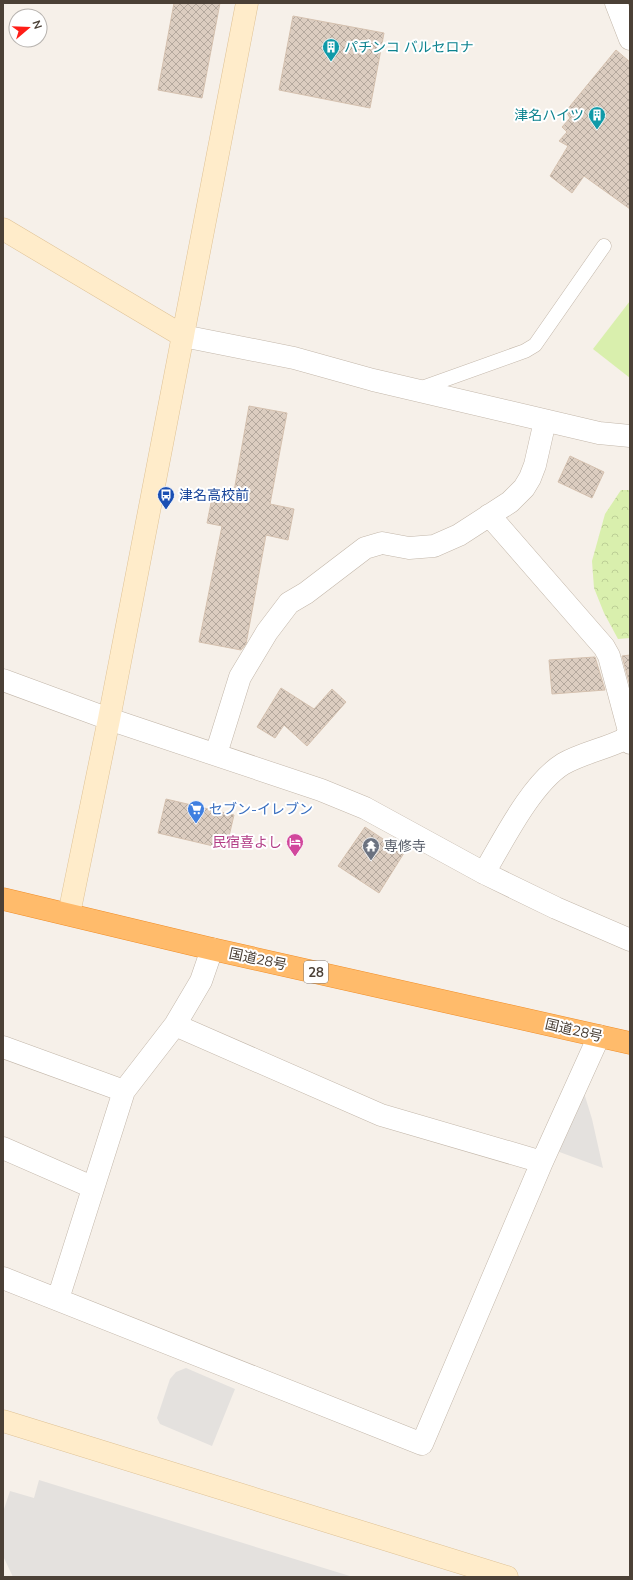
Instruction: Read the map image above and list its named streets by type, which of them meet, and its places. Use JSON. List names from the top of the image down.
{
  "streets": {
    "highway": ["国道28号", "28"]
  },
  "places": {
    "building": ["パチンコ バルセロナ", "津名ハイツ"],
    "bus stop": ["津名高校前"],
    "supermarket": ["セブン-イレブン"],
    "hotel": ["民宿喜よし"],
    "temple": ["専修寺"]
  },
  "north": "right"
}
